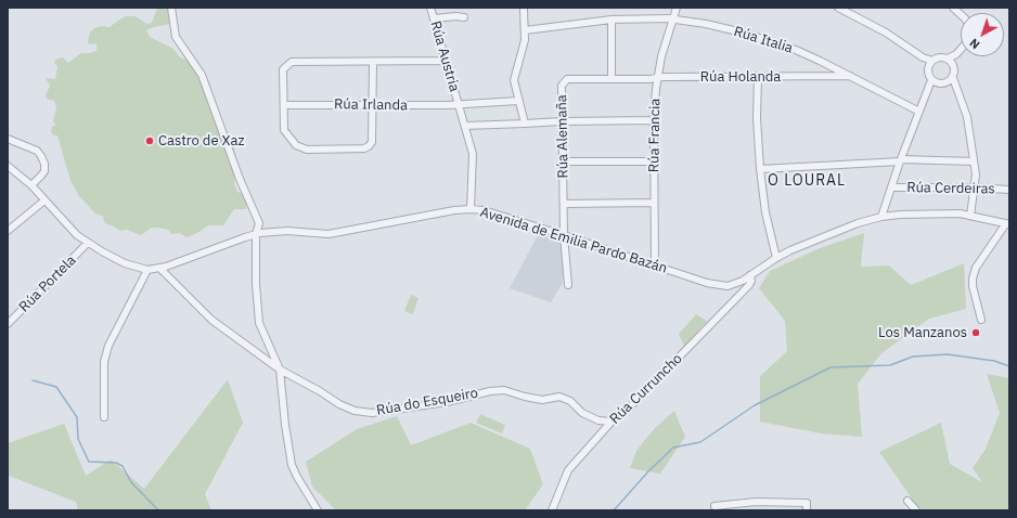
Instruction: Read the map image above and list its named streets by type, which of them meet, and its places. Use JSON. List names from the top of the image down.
{
  "streets": {
    "street": [
      "Rúa Italia",
      "Rúa Austria",
      "Rúa Holanda",
      "Rúa Irlanda",
      "Rúa Francia",
      "Rúa Alemaña",
      "Rúa Cerdeiras",
      "Avenida de Emilia Pardo Bazán",
      "Rúa Portela",
      "Rúa Curruncho",
      "Rúa do Esqueiro"
    ]
  },
  "crossings": [
    ["Rúa Italia", "Rúa Holanda"],
    ["Rúa Italia", "Rúa Francia"],
    ["Rúa Austria", "Rúa Irlanda"],
    ["Rúa Austria", "Avenida de Emilia Pardo Bazán"],
    ["Rúa Holanda", "Rúa Francia"],
    ["Rúa Holanda", "Rúa Alemaña"],
    ["Rúa Francia", "Rúa Alemaña"],
    ["Rúa Francia", "Avenida de Emilia Pardo Bazán"],
    ["Rúa Alemaña", "Avenida de Emilia Pardo Bazán"],
    ["Rúa Cerdeiras", "Avenida de Emilia Pardo Bazán"],
    ["Avenida de Emilia Pardo Bazán", "Rúa Portela"],
    ["Avenida de Emilia Pardo Bazán", "Rúa Curruncho"],
    ["Avenida de Emilia Pardo Bazán", "Rúa do Esqueiro"],
    ["Rúa Curruncho", "Rúa do Esqueiro"]
  ],
  "districts": ["O LOURAL"],
  "places": ["Castro de Xaz", "Los Manzanos"],
  "north": "bottom left"
}
